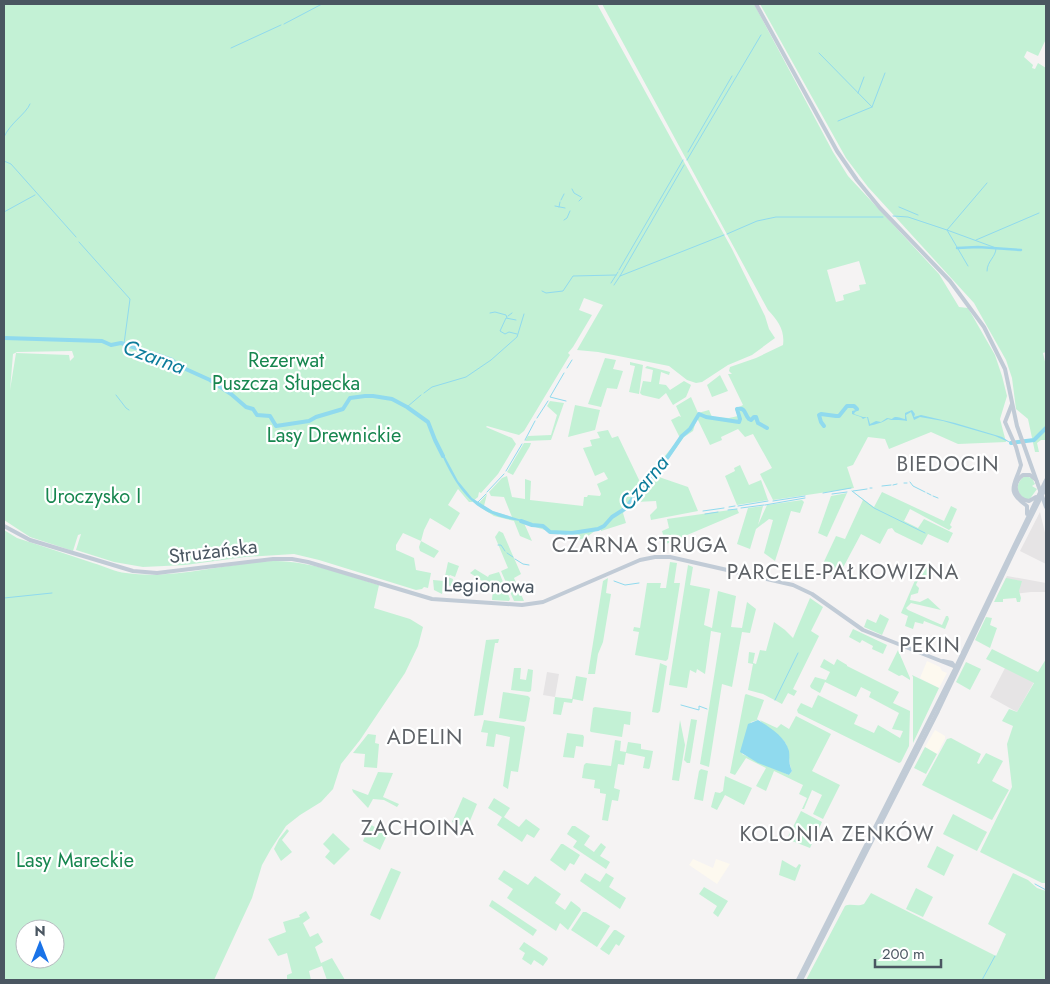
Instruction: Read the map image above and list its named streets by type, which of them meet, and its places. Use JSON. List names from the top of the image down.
{
  "streets": {
    "main road": ["Strużańska", "Legionowa"]
  },
  "crossings": [
    ["Strużańska", "Legionowa"]
  ],
  "districts": [
    "BIEDOCIN",
    "CZARNA STRUGA",
    "PARCELE-PAŁKOWIZNA",
    "PEKIN",
    "ADELIN",
    "ZACHOINA",
    "KOLONIA ZENKÓW"
  ],
  "water": ["Czarna"],
  "parks": [
    "Rezerwat Puszcza Słupecka",
    "Lasy Drewnickie",
    "Uroczysko I",
    "Lasy Mareckie"
  ],
  "scale_bar": "200 m",
  "north": "top"
}
